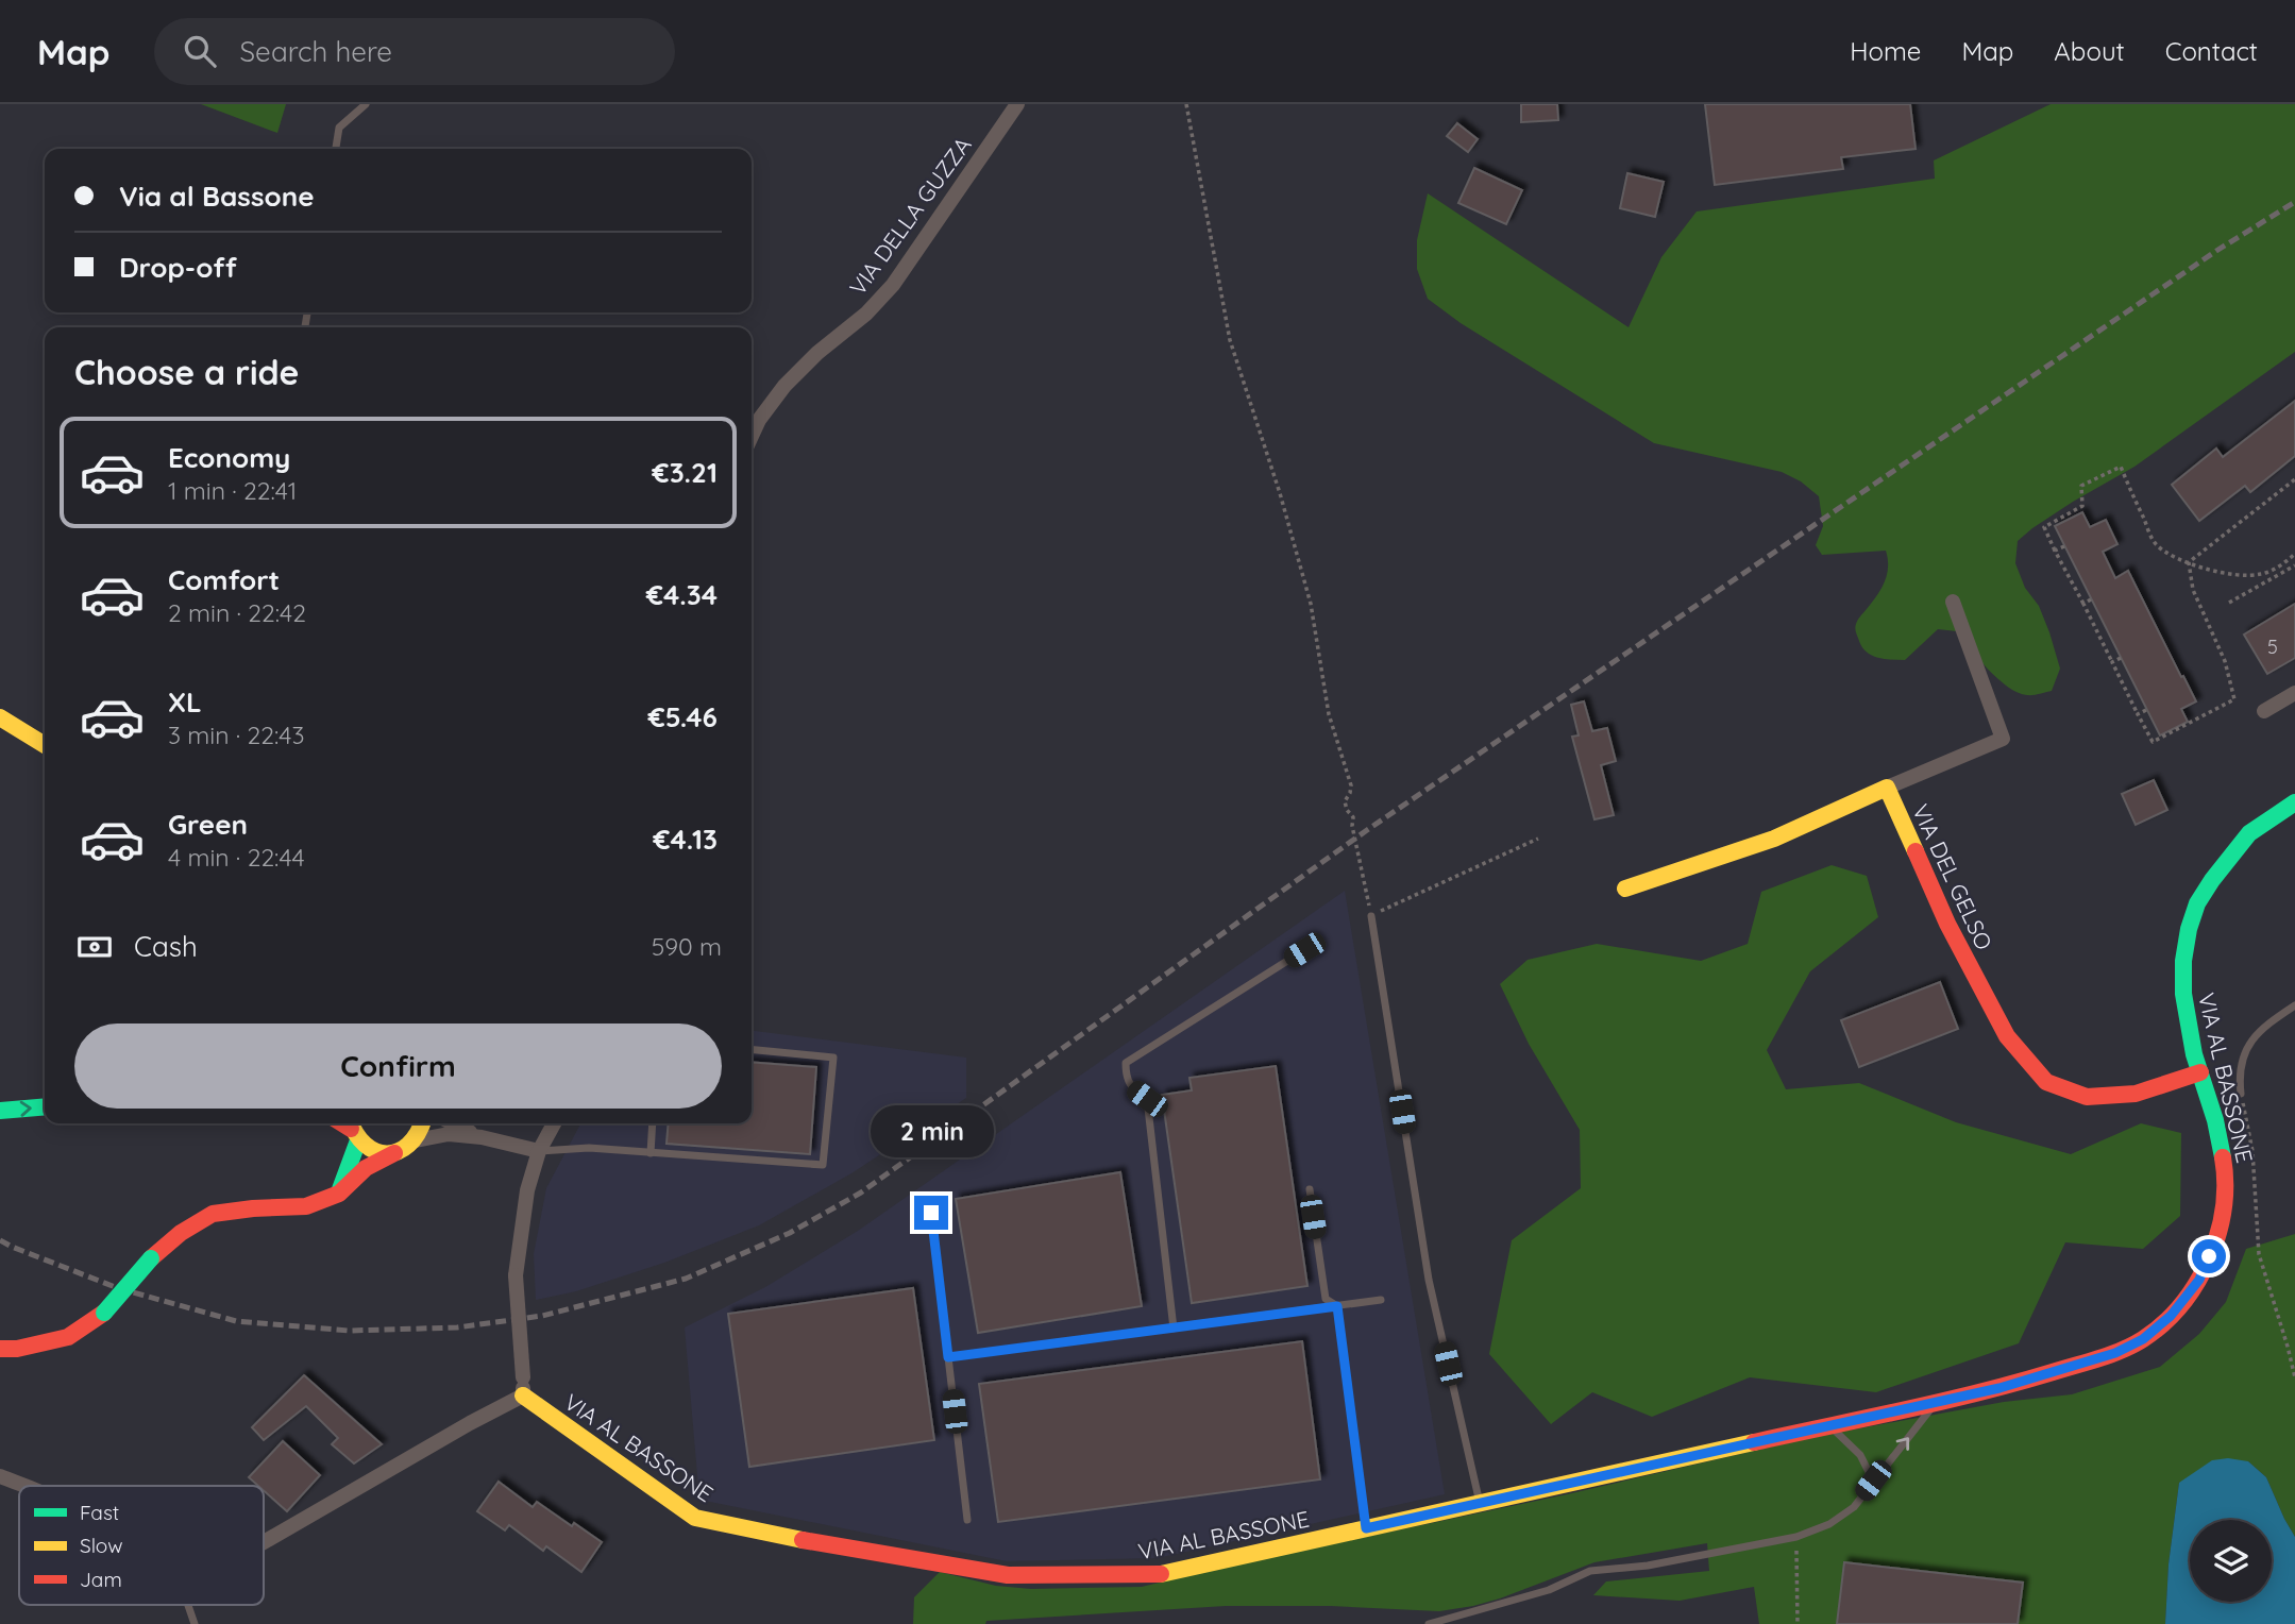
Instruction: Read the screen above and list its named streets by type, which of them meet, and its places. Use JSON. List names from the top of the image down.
{
  "streets": {
    "main road": ["VIA DEL GELSO", "VIA AL BASSONE"],
    "street": ["VIA DELLA GUZZA"]
  },
  "crossings": [
    ["VIA DEL GELSO", "VIA AL BASSONE"]
  ],
  "house_numbers": ["5"],
  "legend": ["Fast", "Slow", "Jam"],
  "page": {
    "header": "Map",
    "search": "Search here",
    "nav": [
      "Home",
      "Map",
      "About",
      "Contact"
    ],
    "banner": ["Via al Bassone", "Drop-off"],
    "heading": "Choose a ride",
    "list": [
      {
        "name": "Economy",
        "note": "1 min · 22:41",
        "value": "€3.21"
      },
      {
        "name": "Comfort",
        "note": "2 min · 22:42",
        "value": "€4.34"
      },
      {
        "name": "XL",
        "note": "3 min · 22:43",
        "value": "€5.46"
      },
      {
        "name": "Green",
        "note": "4 min · 22:44",
        "value": "€4.13"
      }
    ],
    "pay": ["Cash", "590 m"],
    "buttons": "Confirm",
    "bubble": "2 min"
  }
}
